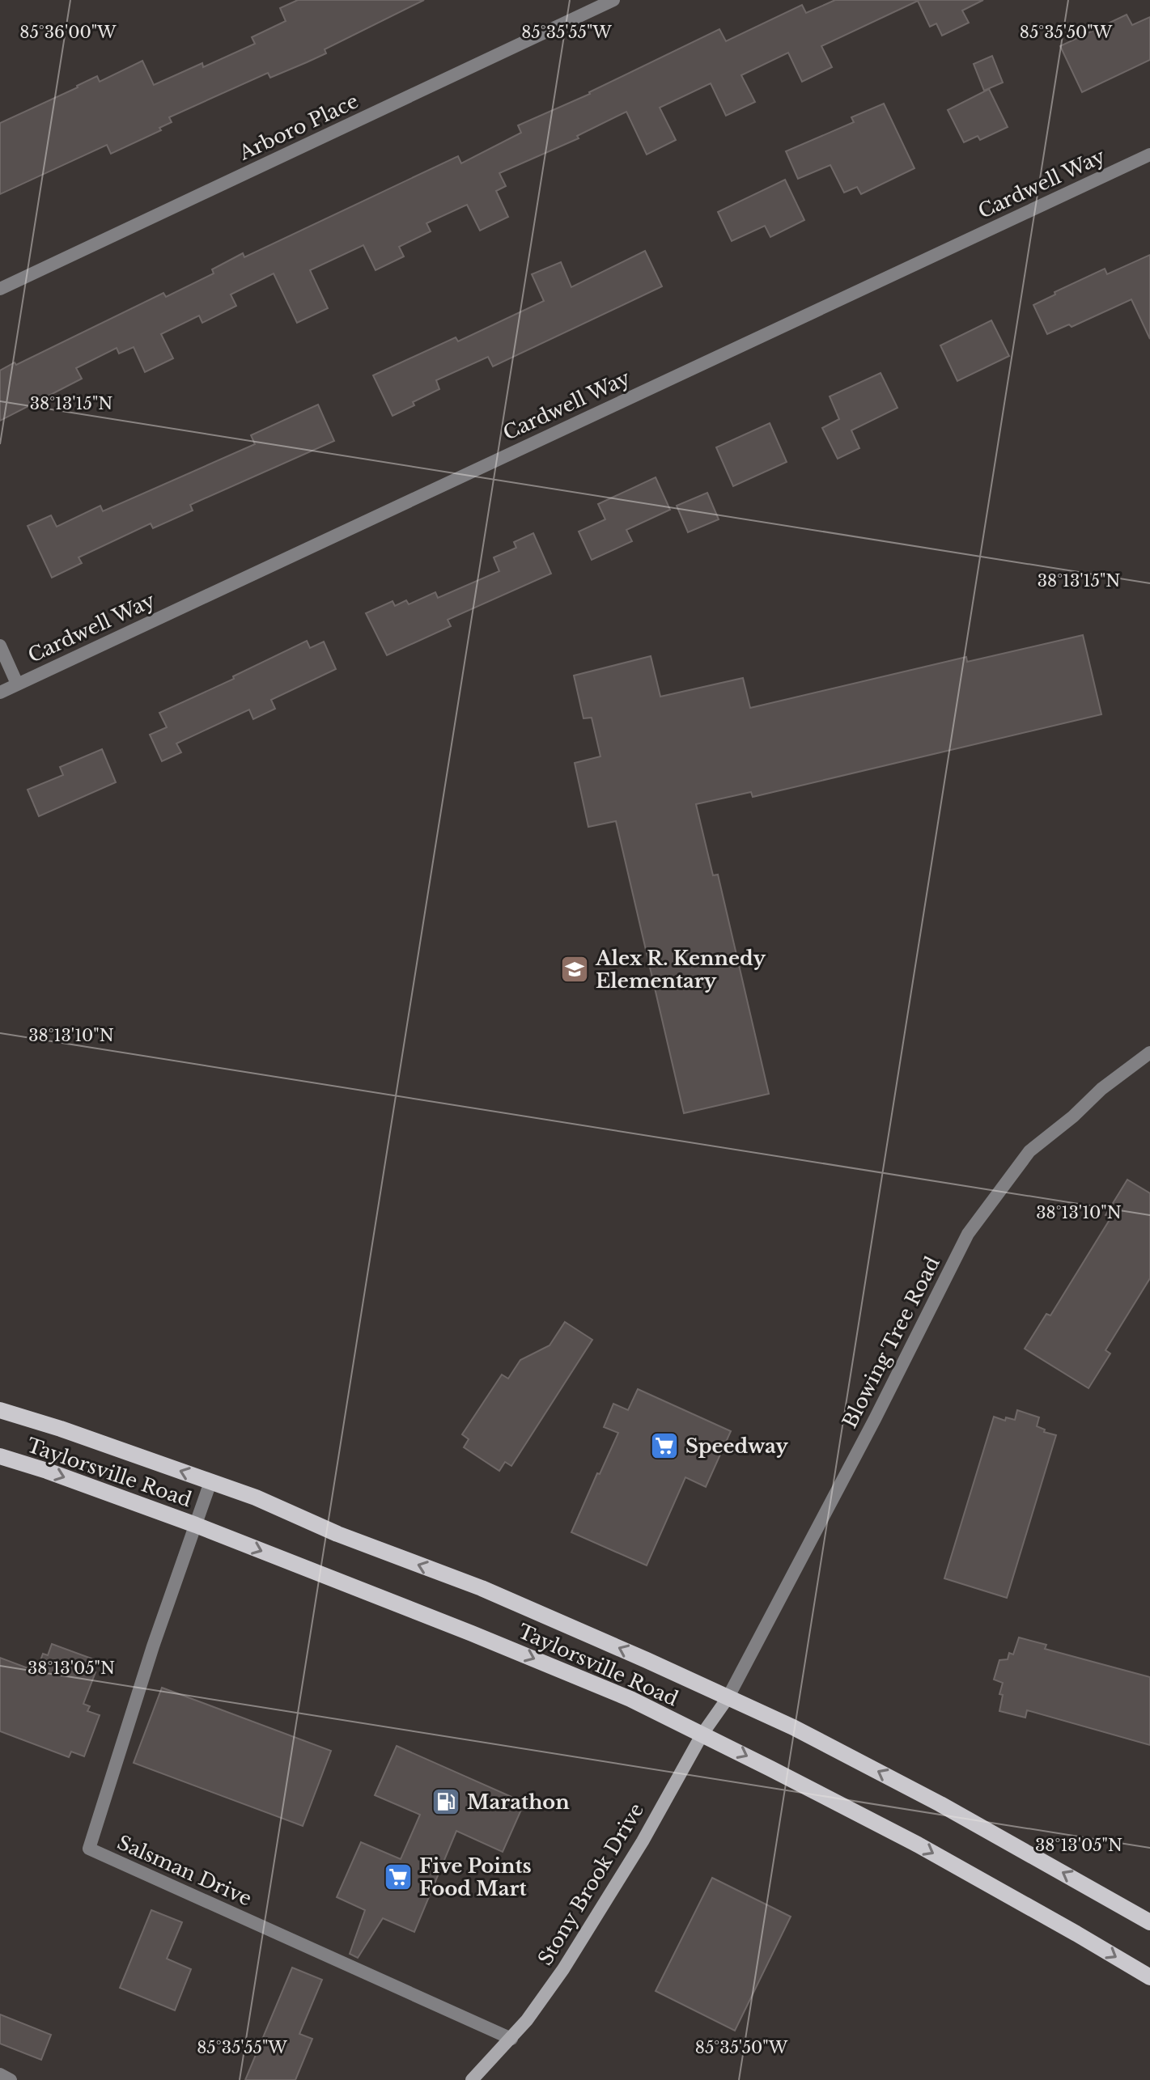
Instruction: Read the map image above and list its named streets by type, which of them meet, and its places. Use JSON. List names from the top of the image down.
{
  "streets": {
    "main road": ["Taylorsville Road"],
    "street": [
      "Arboro Place",
      "Cardwell Way",
      "Blowing Tree Road",
      "Salsman Drive",
      "Stony Brook Drive"
    ]
  },
  "crossings": [
    ["Blowing Tree Road", "Taylorsville Road"],
    ["Blowing Tree Road", "Stony Brook Drive"],
    ["Taylorsville Road", "Salsman Drive"],
    ["Taylorsville Road", "Stony Brook Drive"],
    ["Salsman Drive", "Stony Brook Drive"]
  ],
  "places": {
    "school or university": ["Alex R. Kennedy Elementary"],
    "supermarket": ["Speedway", "Five Points Food Mart"],
    "fuel station": ["Marathon"]
  },
  "coordinates": [
    "85°35'55\"W",
    "85°35'50\"W",
    "85°36'00\"W",
    "38°13'15\"N",
    "38°13'10\"N",
    "38°13'05\"N"
  ]
}
